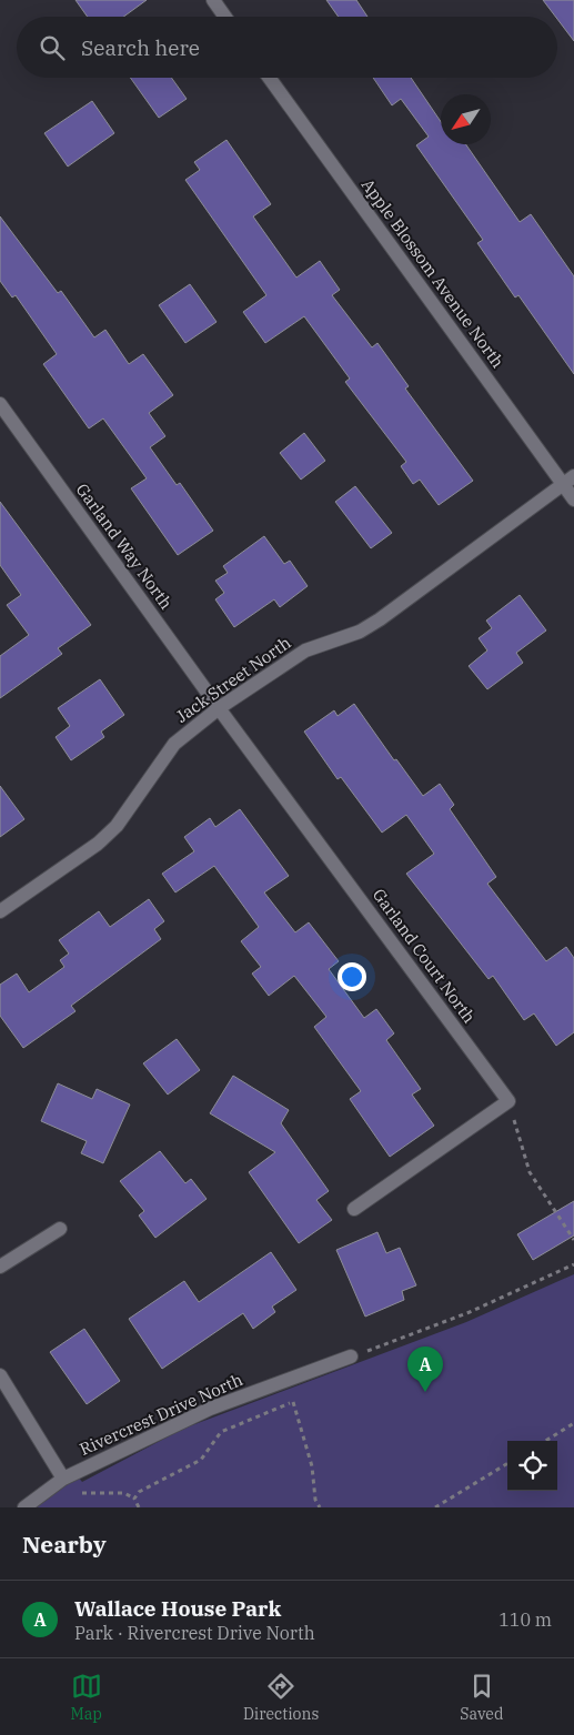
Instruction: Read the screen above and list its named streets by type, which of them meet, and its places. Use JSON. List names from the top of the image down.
{
  "streets": {
    "street": [
      "Apple Blossom Avenue North",
      "Garland Way North",
      "Jack Street North",
      "Garland Court North",
      "Rivercrest Drive North"
    ]
  },
  "crossings": [
    ["Apple Blossom Avenue North", "Jack Street North"],
    ["Garland Way North", "Jack Street North"],
    ["Garland Way North", "Garland Court North"],
    ["Jack Street North", "Garland Court North"]
  ],
  "north": "bottom left",
  "page": {
    "search": "Search here",
    "pins": "A",
    "heading": "Nearby",
    "list": [
      {
        "mark": "A",
        "name": "Wallace House Park",
        "note": "Park · Rivercrest Drive North",
        "value": "110 m"
      }
    ],
    "nav": ["Map", "Directions", "Saved"]
  }
}
